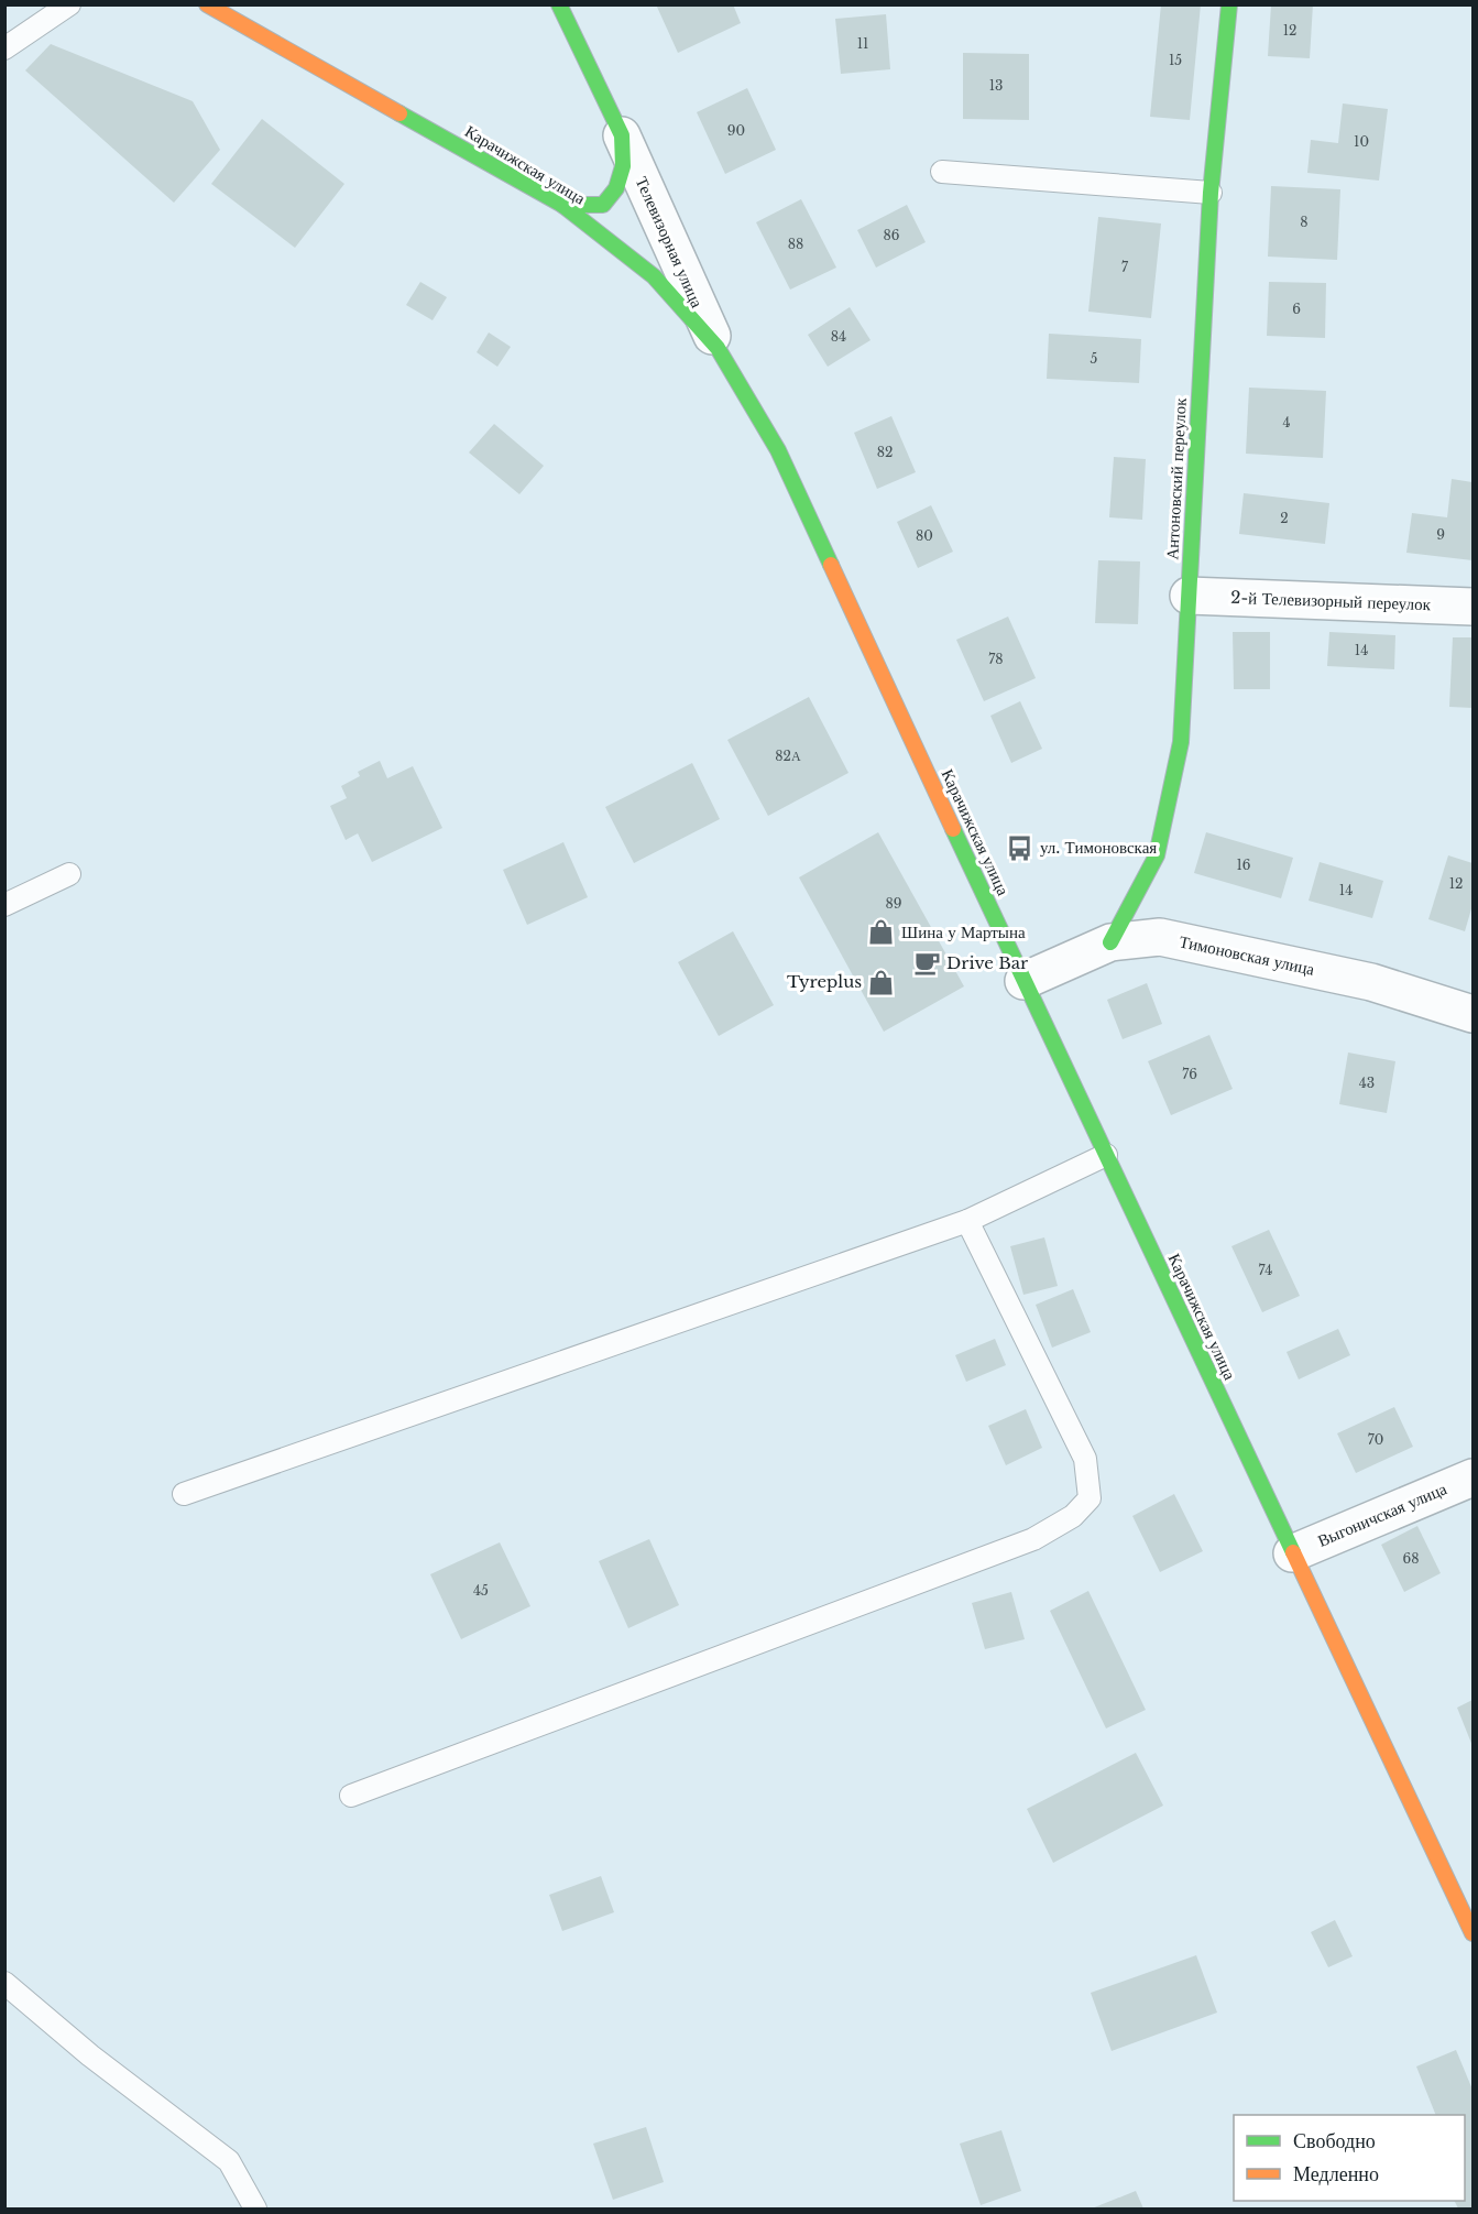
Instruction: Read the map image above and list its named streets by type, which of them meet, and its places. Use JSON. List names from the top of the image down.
{
  "streets": {
    "main road": ["Карачижская улица", "Телевизорная улица", "Антоновский переулок"],
    "street": ["2-й Телевизорный переулок", "Тимоновская улица", "Выгоничская улица"]
  },
  "crossings": [
    ["Карачижская улица", "Телевизорная улица"],
    ["Карачижская улица", "Тимоновская улица"],
    ["Карачижская улица", "Выгоничская улица"],
    ["Антоновский переулок", "2-й Телевизорный переулок"],
    ["Антоновский переулок", "Тимоновская улица"]
  ],
  "places": {
    "bus stop": ["ул. Тимоновская"],
    "shop": ["Шина у Мартына", "Tyreplus"],
    "cafe": ["Drive Bar"]
  },
  "house_numbers": [
    "12",
    "11",
    "15",
    "13",
    "90",
    "10",
    "8",
    "86",
    "88",
    "7",
    "6",
    "84",
    "5",
    "4",
    "82",
    "2",
    "9",
    "80",
    "14",
    "78",
    "82А",
    "16",
    "12",
    "14",
    "89",
    "76",
    "43",
    "74",
    "70",
    "68",
    "45"
  ],
  "legend": ["Свободно", "Медленно"]
}
